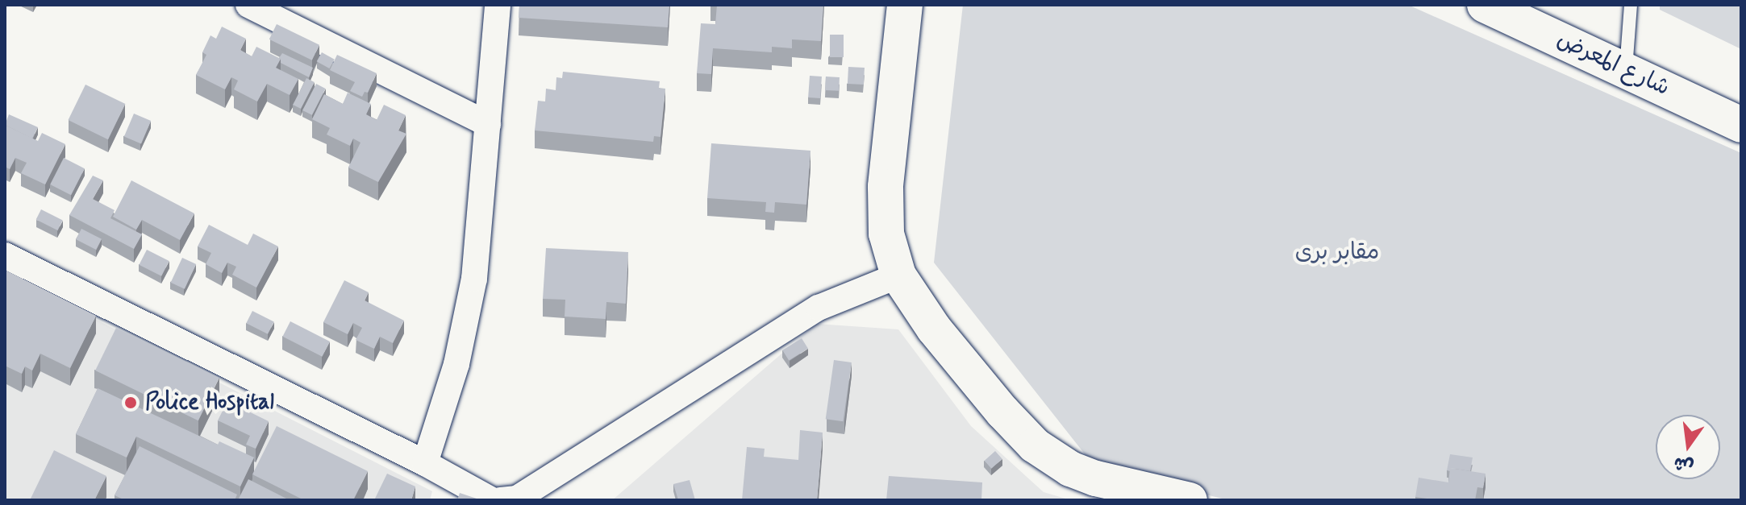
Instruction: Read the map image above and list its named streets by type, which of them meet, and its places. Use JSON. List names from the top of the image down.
{
  "streets": {
    "street": ["شارع المعرض"]
  },
  "parks": ["مقابر برى"],
  "places": ["Police Hospital"],
  "north": "bottom"
}
